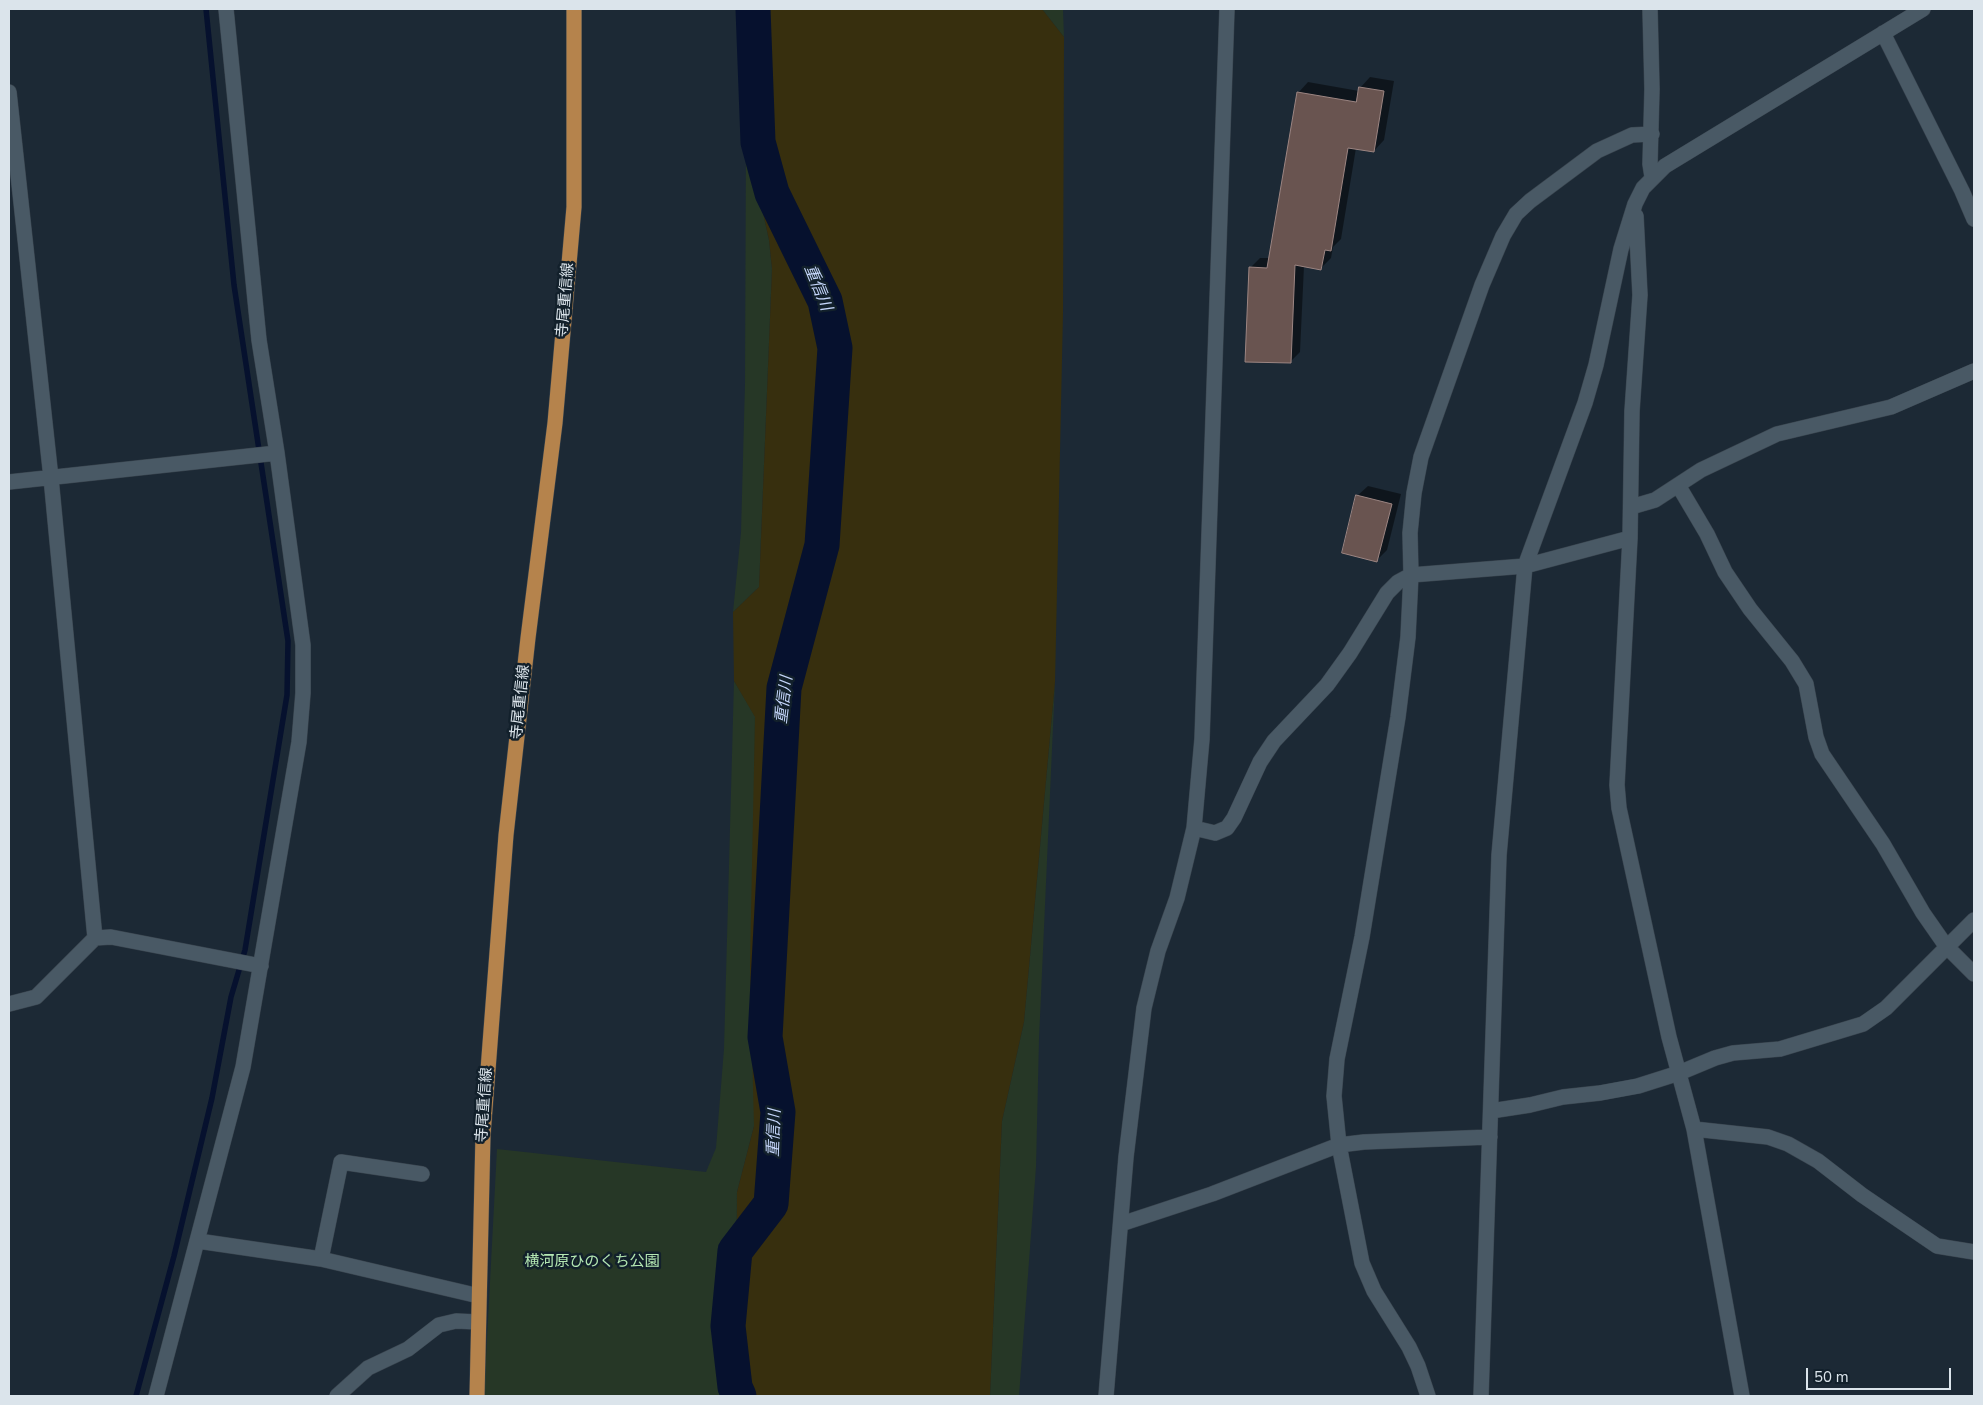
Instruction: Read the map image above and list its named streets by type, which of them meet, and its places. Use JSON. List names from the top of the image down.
{
  "streets": {
    "main road": ["寺尾重信線"]
  },
  "water": ["重信川"],
  "parks": ["横河原ひのくち公園"],
  "scale_bar": "50 m"
}
